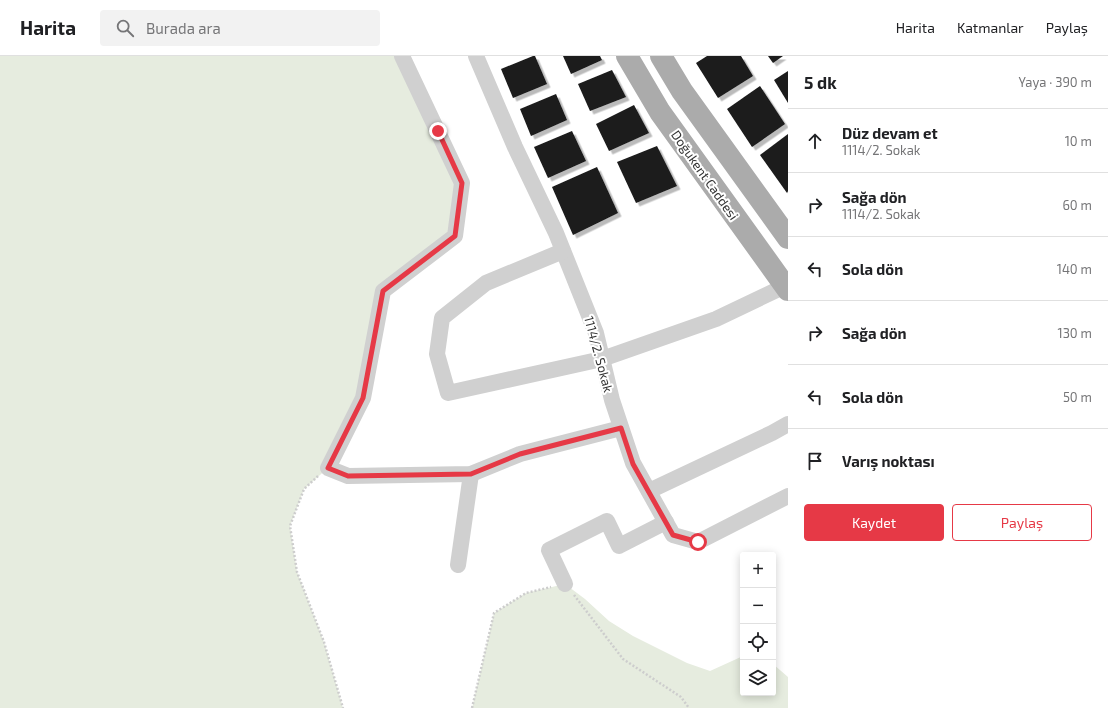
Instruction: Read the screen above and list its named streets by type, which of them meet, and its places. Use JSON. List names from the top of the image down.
{
  "streets": {
    "main road": ["Doğukent Caddesi"],
    "street": ["1114/2. Sokak"]
  },
  "page": {
    "header": "Harita",
    "search": "Burada ara",
    "nav": ["Harita", "Katmanlar", "Paylaş"],
    "heading": ["5 dk", "Yaya · 390 m"],
    "list": [
      ["Düz devam et", "1114/2. Sokak", "10 m"],
      ["Sağa dön", "1114/2. Sokak", "60 m"],
      ["Sola dön", "140 m"],
      ["Sağa dön", "130 m"],
      ["Sola dön", "50 m"],
      "Varış noktası"
    ],
    "buttons": ["Kaydet", "Paylaş"],
    "map_buttons": ["+", "−"]
  }
}
